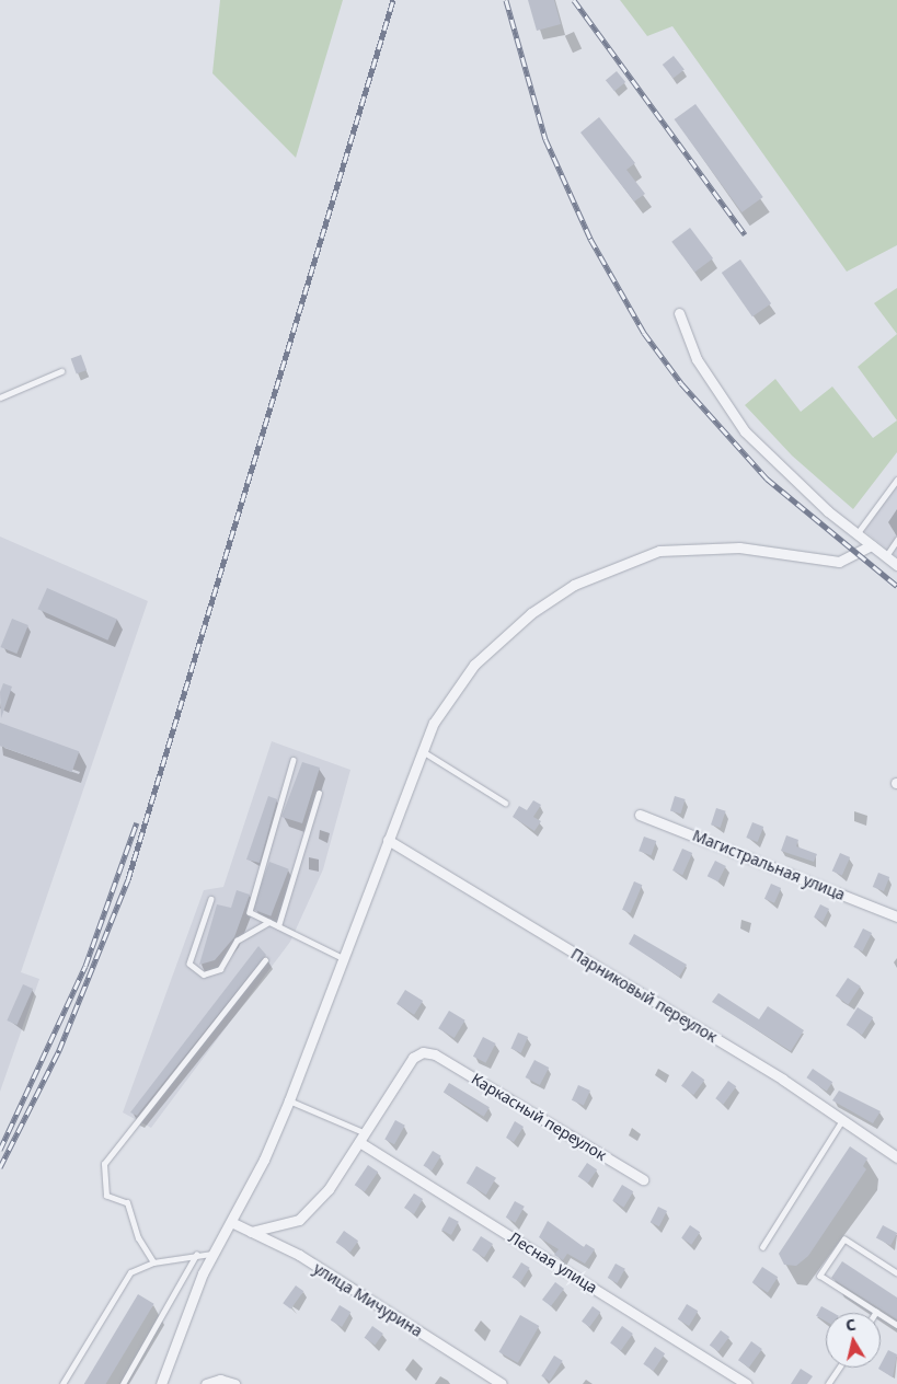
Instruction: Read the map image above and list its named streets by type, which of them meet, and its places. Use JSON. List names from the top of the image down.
{
  "streets": {
    "street": [
      "Магистральная улица",
      "Парниковый переулок",
      "Каркасный переулок",
      "Лесная улица",
      "улица Мичурина"
    ]
  },
  "north": "top"
}
